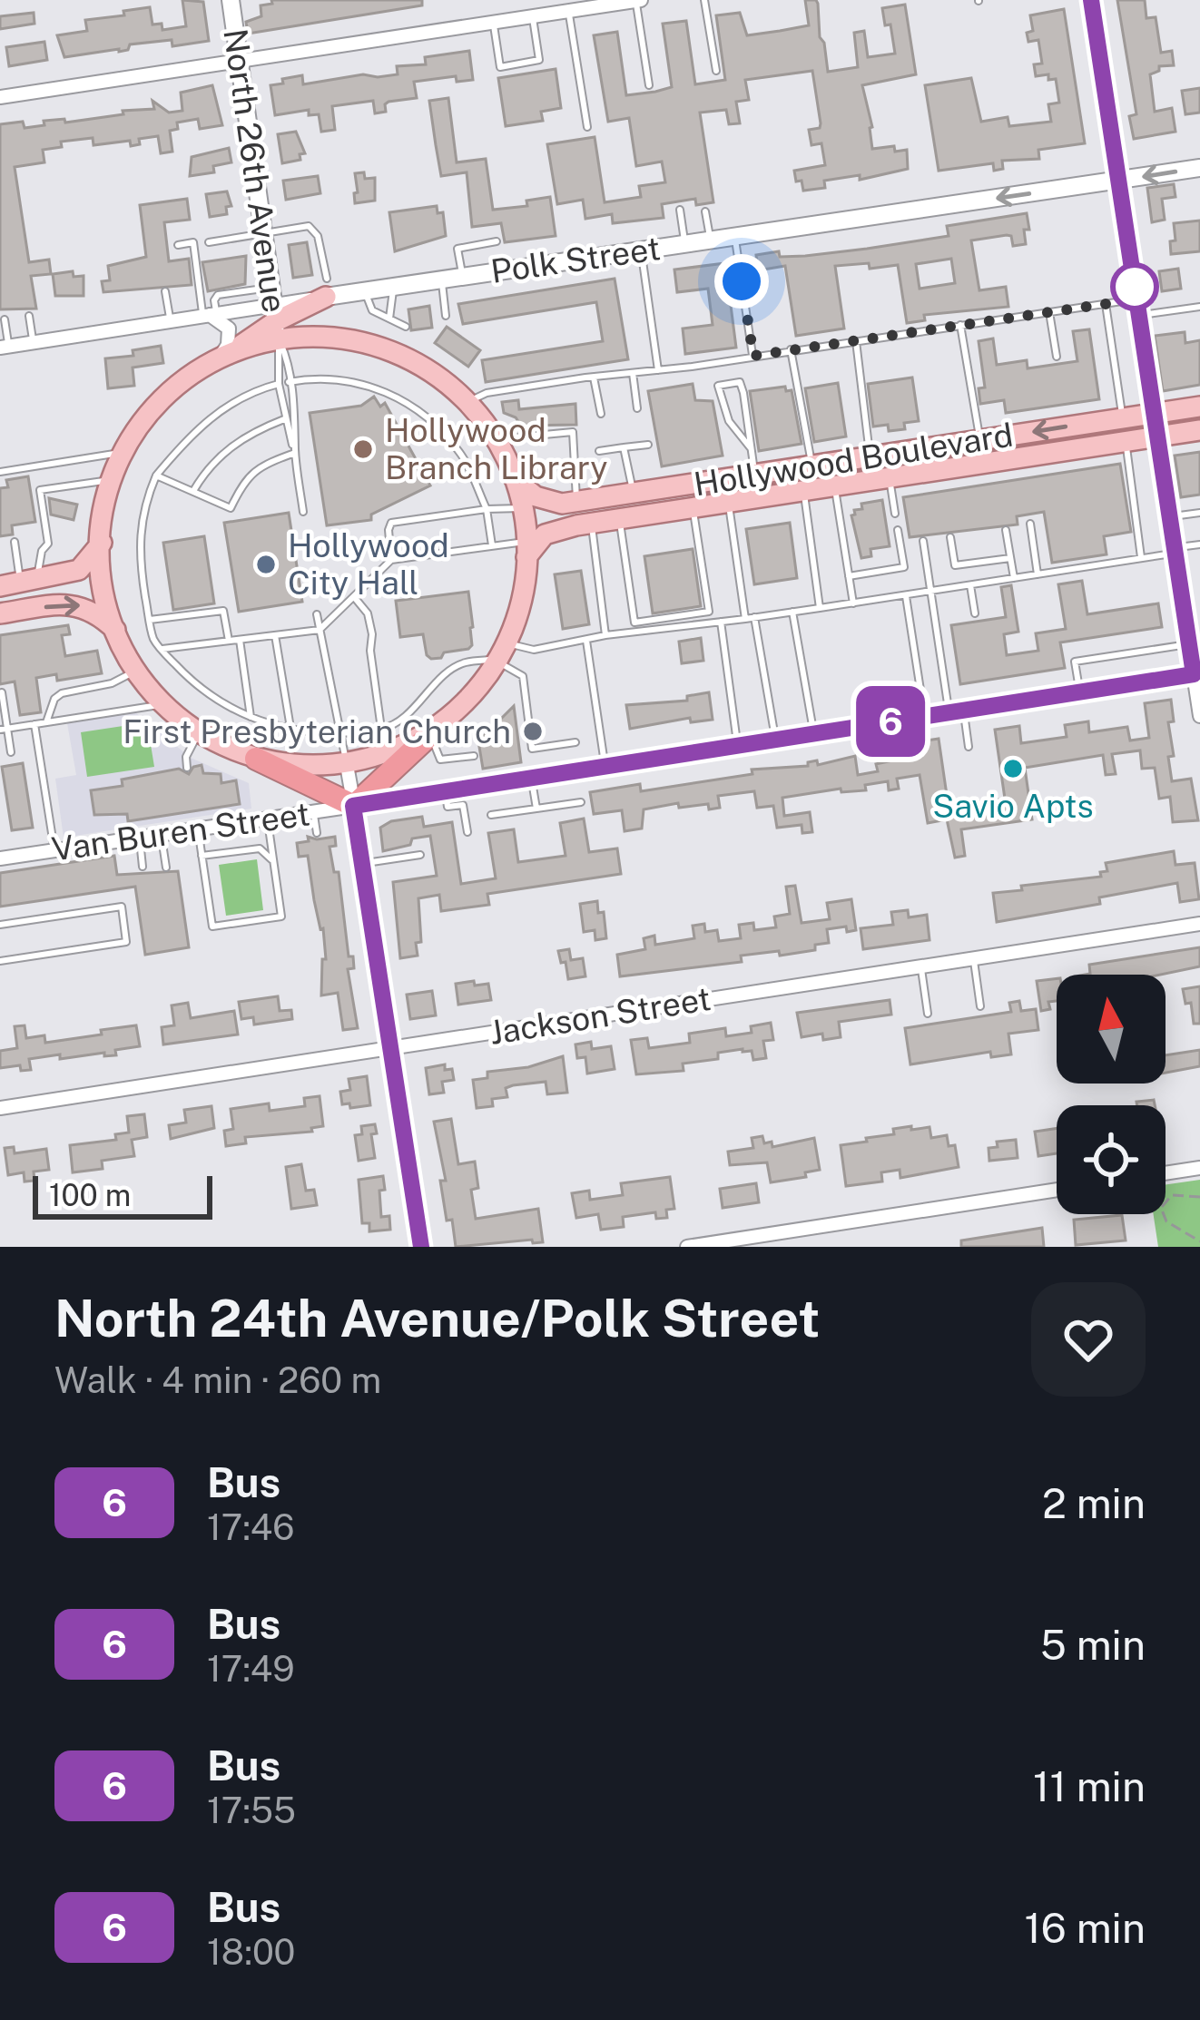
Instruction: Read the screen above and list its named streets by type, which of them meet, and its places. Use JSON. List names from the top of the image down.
{
  "streets": {
    "main road": [
      "North 26th Avenue",
      "Polk Street",
      "Hollywood Boulevard",
      "Van Buren Street"
    ],
    "street": ["Jackson Street"]
  },
  "one_way": ["Polk Street"],
  "places": [
    "Hollywood Branch Library",
    "Hollywood City Hall",
    "First Presbyterian Church",
    "Savio Apts"
  ],
  "lines": ["bus line 6"],
  "scale_bar": "100 m",
  "north": "top",
  "page": {
    "on_map": "6",
    "scale": "100 m",
    "heading": ["North 24th Avenue/Polk Street", "Walk · 4 min · 260 m"],
    "list": [
      {
        "mark": "6",
        "name": "Bus",
        "note": "17:46",
        "value": "2 min"
      },
      {
        "mark": "6",
        "name": "Bus",
        "note": "17:49",
        "value": "5 min"
      },
      {
        "mark": "6",
        "name": "Bus",
        "note": "17:55",
        "value": "11 min"
      },
      {
        "mark": "6",
        "name": "Bus",
        "note": "18:00",
        "value": "16 min"
      }
    ]
  }
}
